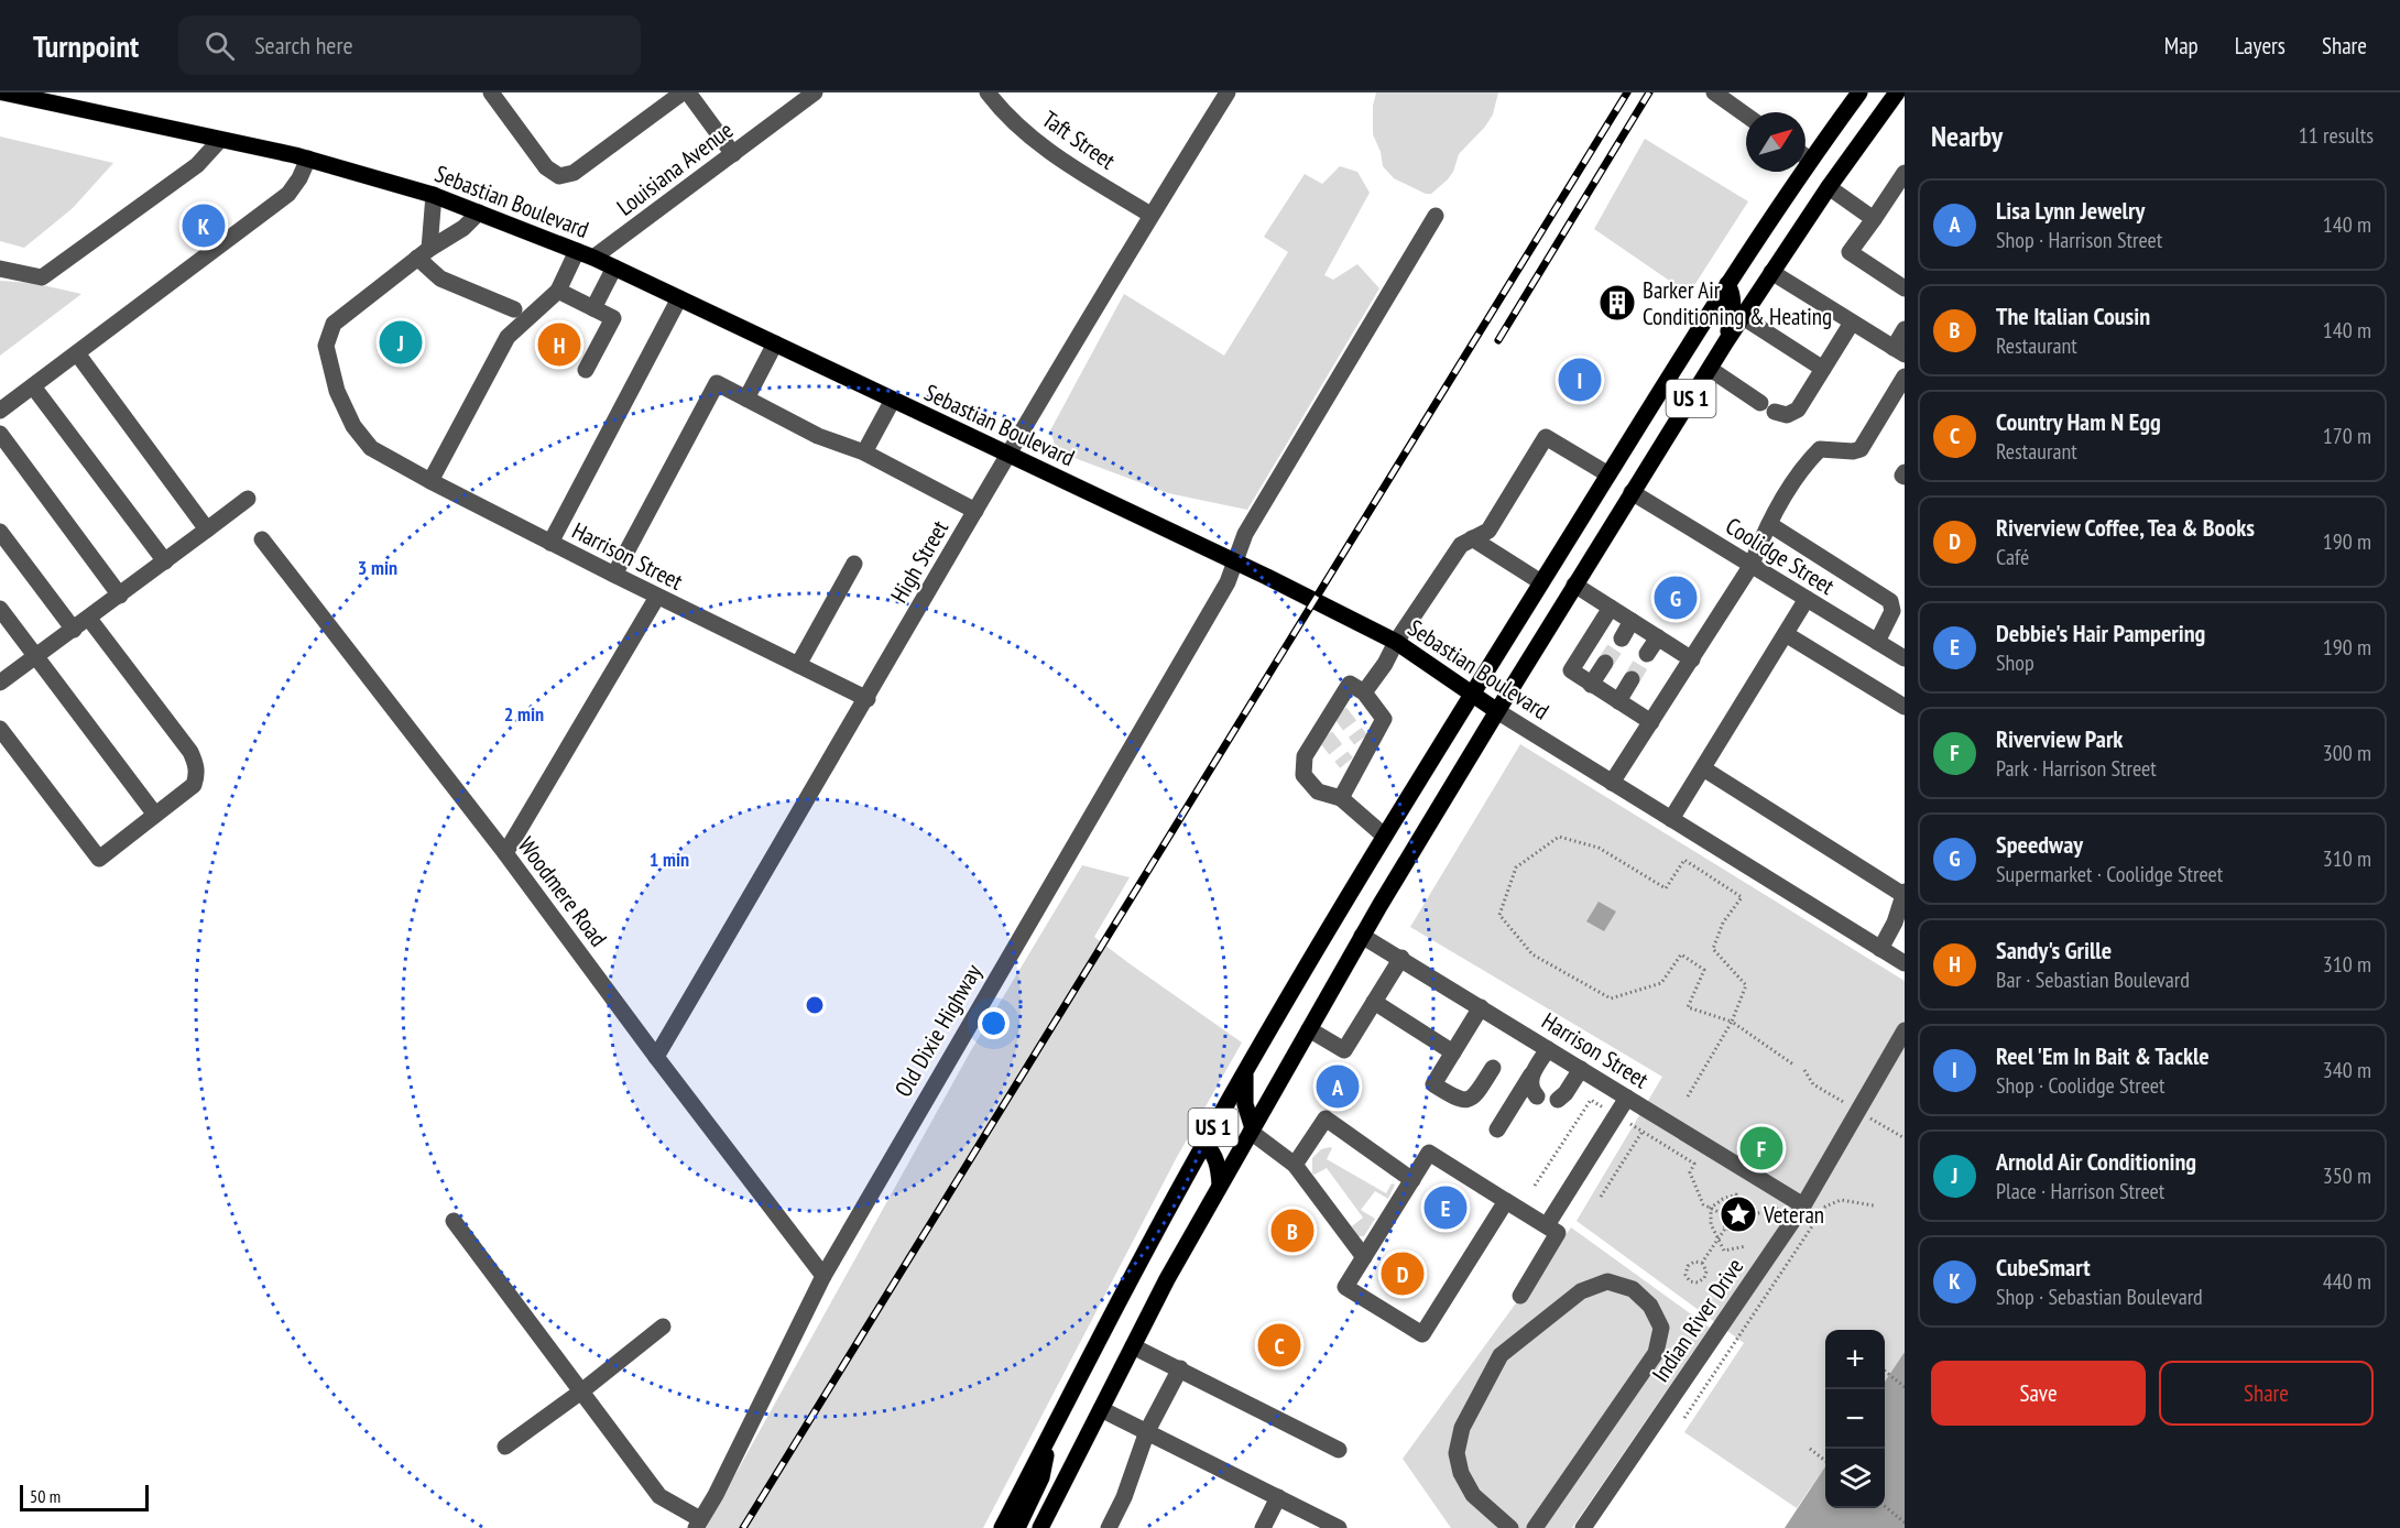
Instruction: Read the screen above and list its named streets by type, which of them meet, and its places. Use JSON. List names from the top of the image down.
{
  "streets": {
    "main road": ["Sebastian Boulevard", "US 1"],
    "street": [
      "Taft Street",
      "Louisiana Avenue",
      "Harrison Street",
      "Coolidge Street",
      "High Street",
      "Woodmere Road",
      "Old Dixie Highway",
      "Indian River Drive"
    ]
  },
  "crossings": [
    ["Taft Street", "High Street"],
    ["Louisiana Avenue", "Sebastian Boulevard"],
    ["Sebastian Boulevard", "US 1"],
    ["Sebastian Boulevard", "High Street"],
    ["Sebastian Boulevard", "Old Dixie Highway"],
    ["US 1", "Harrison Street"],
    ["US 1", "Coolidge Street"],
    ["Harrison Street", "High Street"],
    ["Harrison Street", "Indian River Drive"],
    ["High Street", "Woodmere Road"],
    ["Woodmere Road", "Old Dixie Highway"]
  ],
  "places": {
    "building": ["Barker Air Conditioning & Heating"],
    "place": ["Veteran"]
  },
  "scale_bar": "50 m",
  "north": "top right",
  "page": {
    "header": "Turnpoint",
    "search": "Search here",
    "nav": ["Map", "Layers", "Share"],
    "heading": ["Nearby", "11 results"],
    "list": [
      {
        "mark": "A",
        "name": "Lisa Lynn Jewelry",
        "note": "Shop · Harrison Street",
        "value": "140 m"
      },
      {
        "mark": "B",
        "name": "The Italian Cousin",
        "note": "Restaurant",
        "value": "140 m"
      },
      {
        "mark": "C",
        "name": "Country Ham N Egg",
        "note": "Restaurant",
        "value": "170 m"
      },
      {
        "mark": "D",
        "name": "Riverview Coffee, Tea & Books",
        "note": "Café",
        "value": "190 m"
      },
      {
        "mark": "E",
        "name": "Debbie's Hair Pampering",
        "note": "Shop",
        "value": "190 m"
      },
      {
        "mark": "F",
        "name": "Riverview Park",
        "note": "Park · Harrison Street",
        "value": "300 m"
      },
      {
        "mark": "G",
        "name": "Speedway",
        "note": "Supermarket · Coolidge Street",
        "value": "310 m"
      },
      {
        "mark": "H",
        "name": "Sandy's Grille",
        "note": "Bar · Sebastian Boulevard",
        "value": "310 m"
      },
      {
        "mark": "I",
        "name": "Reel 'Em In Bait & Tackle",
        "note": "Shop · Coolidge Street",
        "value": "340 m"
      },
      {
        "mark": "J",
        "name": "Arnold Air Conditioning",
        "note": "Place · Harrison Street",
        "value": "350 m"
      },
      {
        "mark": "K",
        "name": "CubeSmart",
        "note": "Shop · Sebastian Boulevard",
        "value": "440 m"
      }
    ],
    "pins": [
      "K",
      "J",
      "H",
      "I",
      "G",
      "A",
      "F",
      "E",
      "B",
      "D",
      "C"
    ],
    "map_buttons": ["+", "−"],
    "buttons": ["Save", "Share"],
    "scale": "50 m"
  },
  "rings": ["3 min", "2 min", "1 min"]
}
